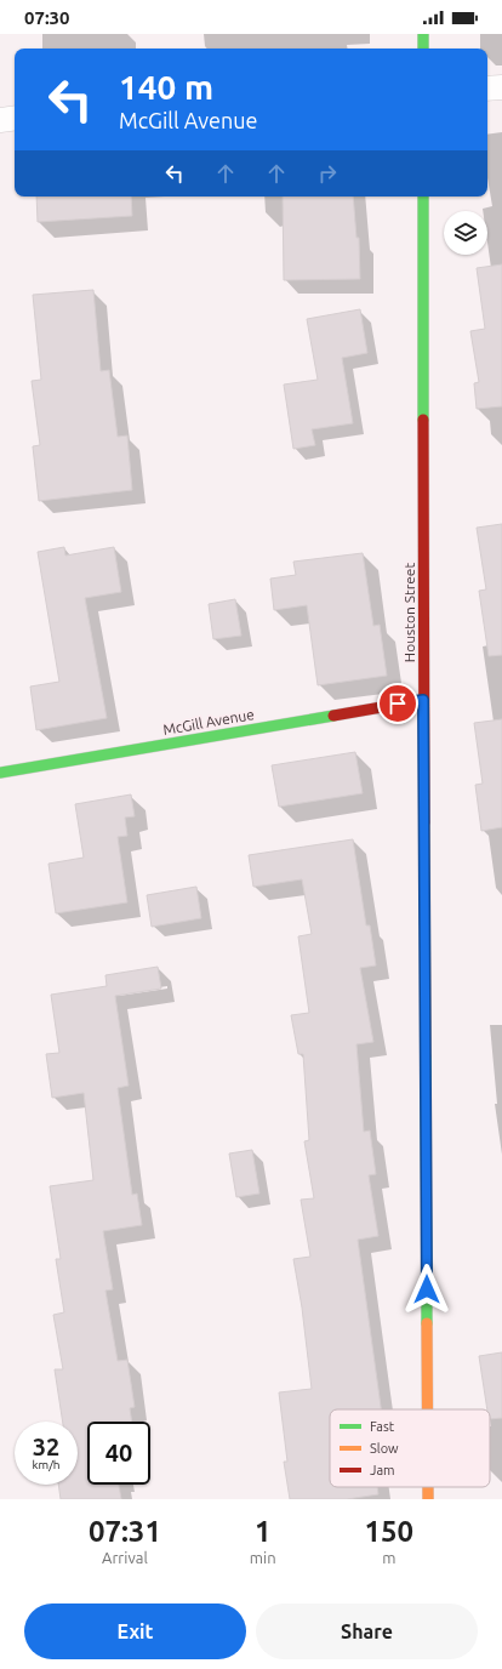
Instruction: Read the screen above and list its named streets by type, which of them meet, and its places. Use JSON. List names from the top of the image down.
{
  "streets": {
    "street": ["Houston Street", "McGill Avenue"]
  },
  "crossings": [
    ["Houston Street", "McGill Avenue"]
  ],
  "legend": ["Fast", "Slow", "Jam"],
  "page": {
    "status": "07:30",
    "turn": ["140 m", "McGill Avenue"],
    "speed": "32 km/h",
    "limit": "40",
    "eta": [
      "07:31",
      "Arrival",
      "1",
      "min",
      "150",
      "m"
    ],
    "buttons": ["Exit", "Share"]
  }
}
